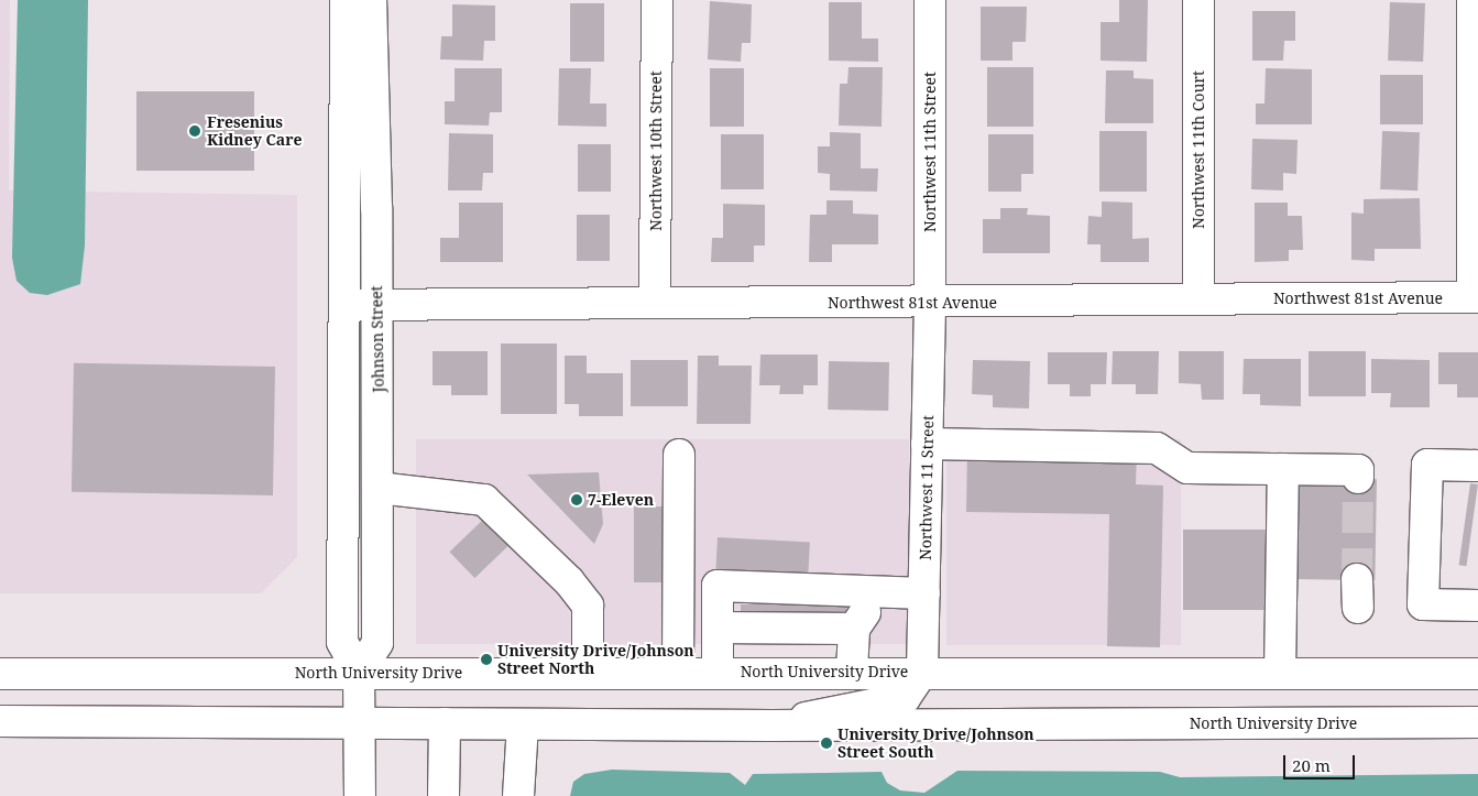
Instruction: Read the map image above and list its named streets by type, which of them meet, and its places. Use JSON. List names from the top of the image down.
{
  "streets": {
    "street": [
      "Northwest 11th Court",
      "Northwest 10th Street",
      "Northwest 11th Street",
      "Northwest 81st Avenue",
      "Johnson Street",
      "Northwest 11 Street",
      "North University Drive"
    ]
  },
  "crossings": [
    ["Northwest 11th Court", "Northwest 81st Avenue"],
    ["Northwest 10th Street", "Northwest 81st Avenue"],
    ["Northwest 11th Street", "Northwest 81st Avenue"],
    ["Northwest 11th Street", "Northwest 11 Street"],
    ["Northwest 81st Avenue", "Johnson Street"],
    ["Northwest 81st Avenue", "Northwest 11 Street"],
    ["Johnson Street", "North University Drive"],
    ["Northwest 11 Street", "North University Drive"]
  ],
  "places": [
    "Fresenius Kidney Care",
    "7-Eleven",
    "University Drive/Johnson Street North",
    "University Drive/Johnson Street South"
  ],
  "scale_bar": "20 m"
}
